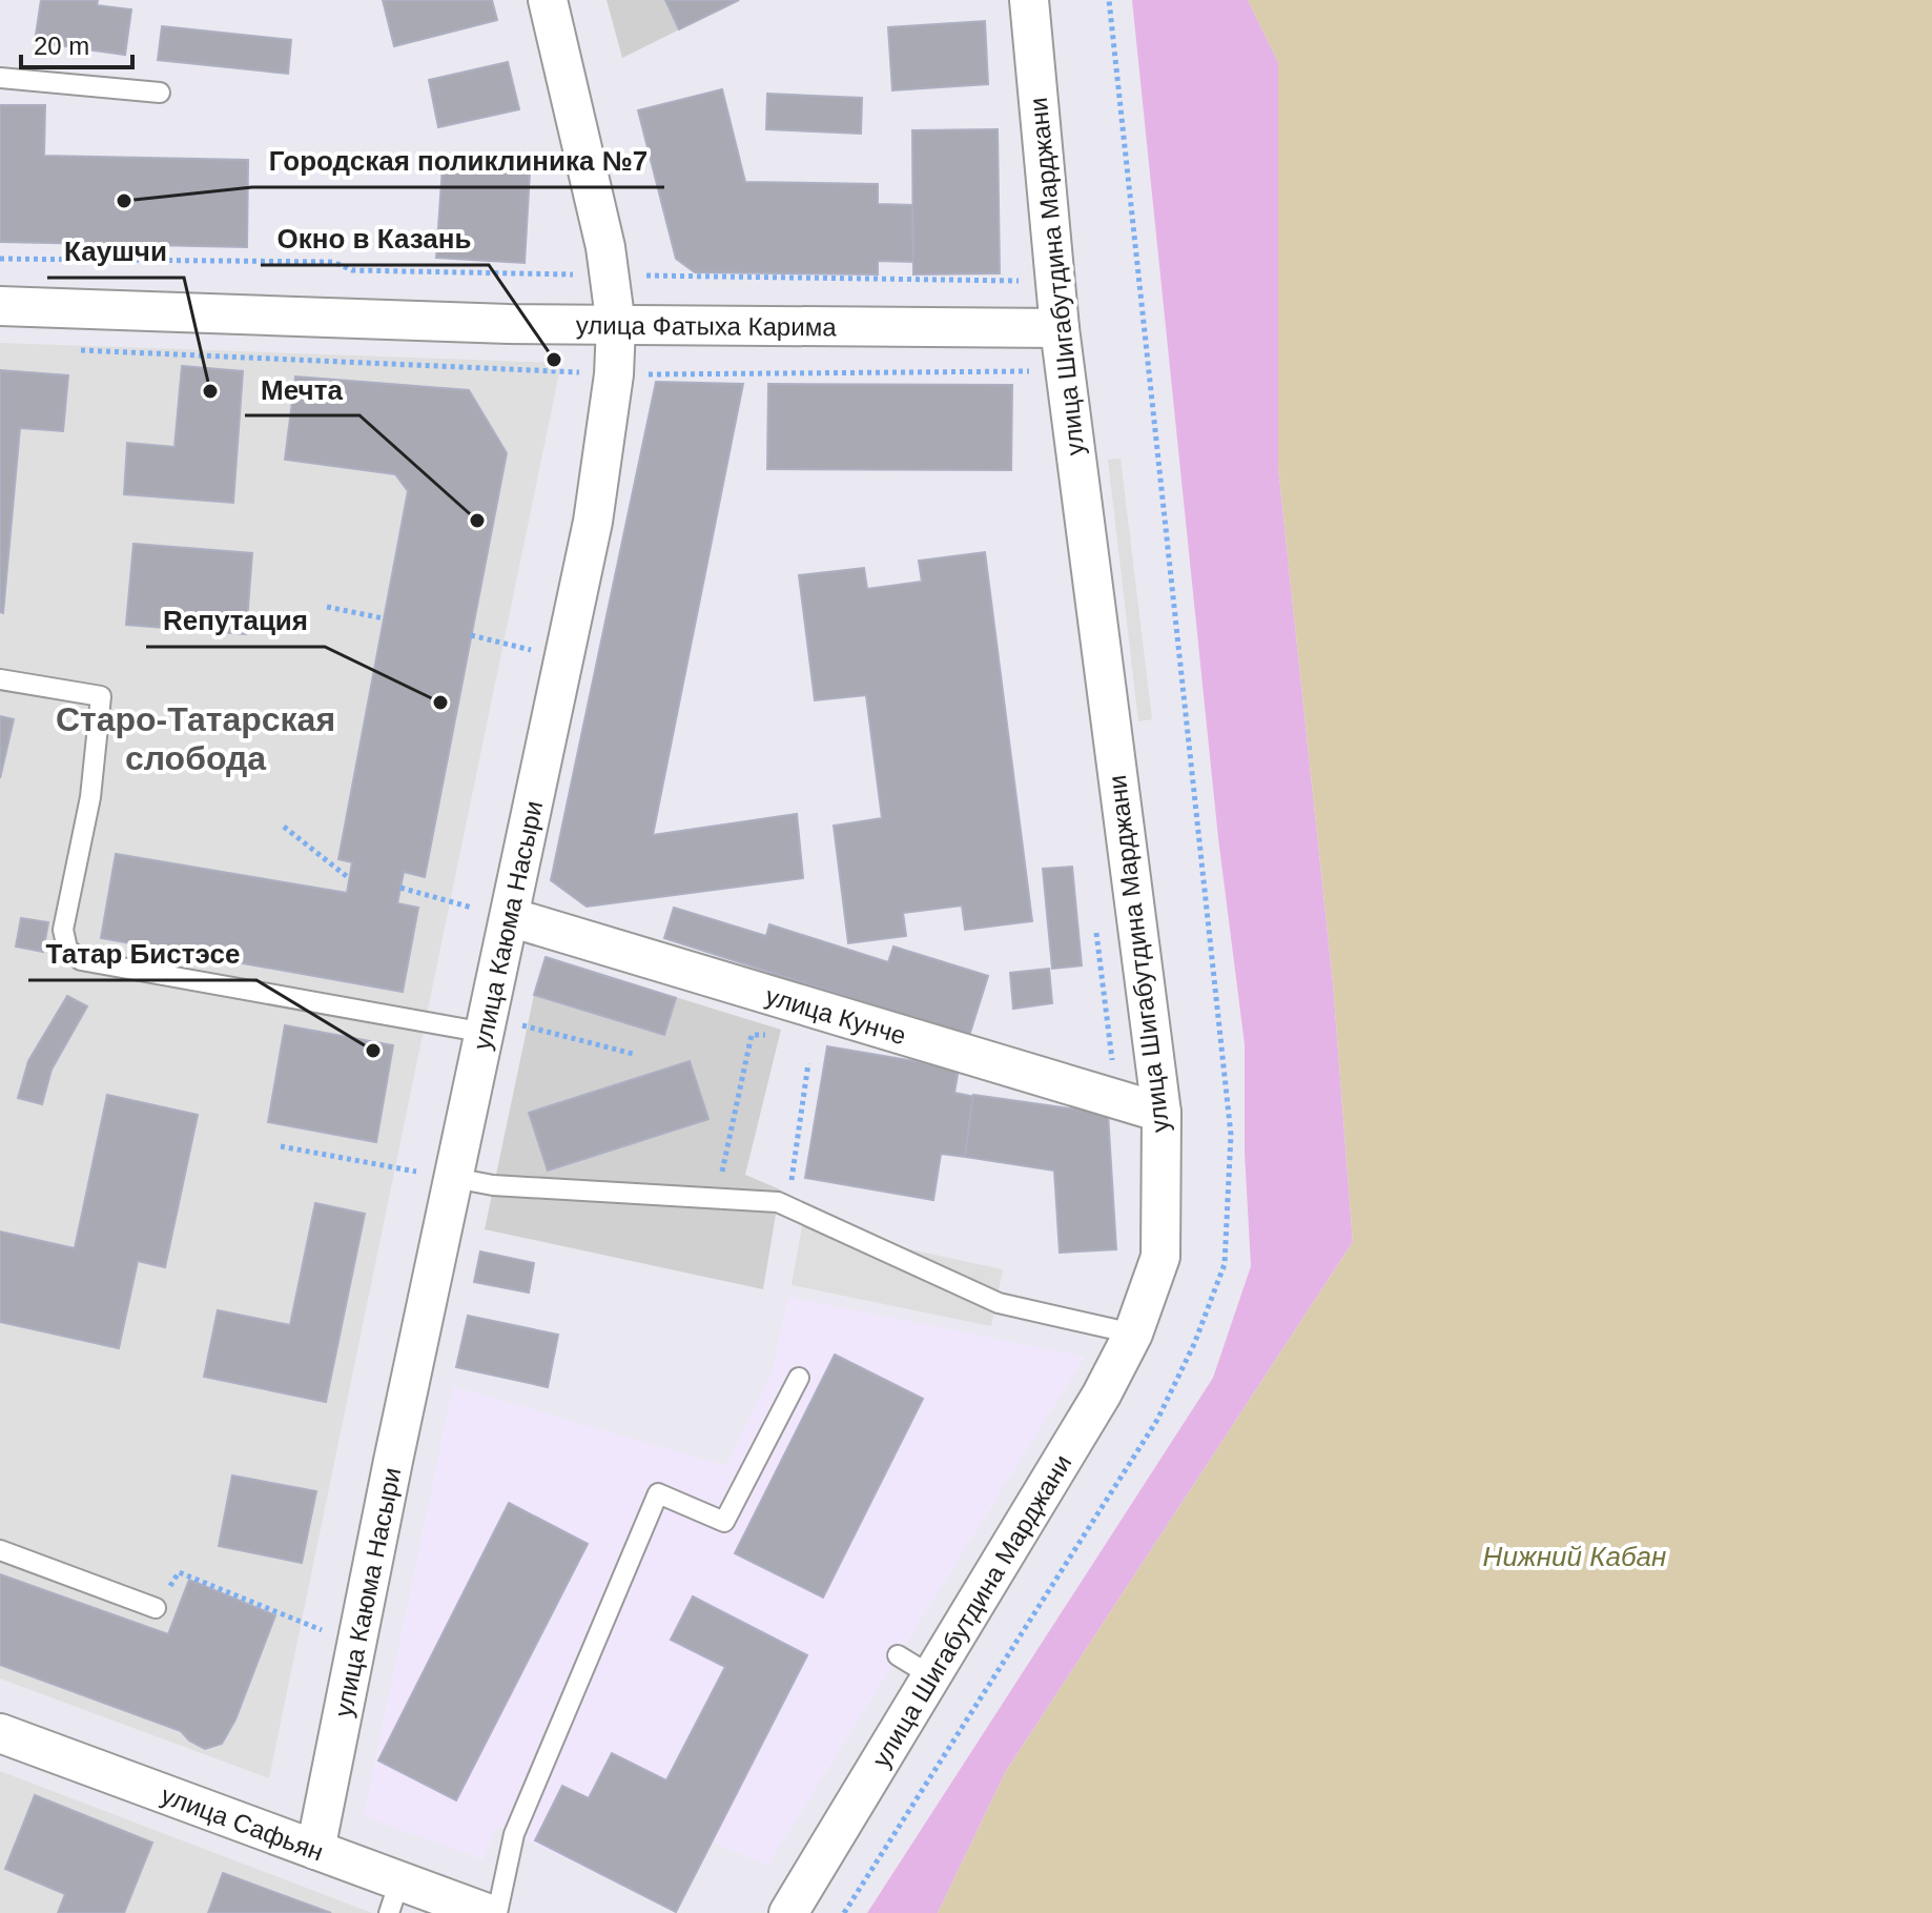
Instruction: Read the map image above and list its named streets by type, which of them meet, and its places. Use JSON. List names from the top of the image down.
{
  "streets": {
    "street": [
      "улица Шигабутдина Марджани",
      "улица Фатыха Карима",
      "улица Каюма Насыри",
      "улица Кунче",
      "улица Сафьян"
    ]
  },
  "crossings": [
    ["улица Шигабутдина Марджани", "улица Фатыха Карима"],
    ["улица Шигабутдина Марджани", "улица Кунче"],
    ["улица Фатыха Карима", "улица Каюма Насыри"],
    ["улица Каюма Насыри", "улица Кунче"],
    ["улица Каюма Насыри", "улица Сафьян"]
  ],
  "districts": ["Старо-Татарская слобода"],
  "water": ["Нижний Кабан"],
  "places": [
    "Городская поликлиника №7",
    "Окно в Казань",
    "Каушчи",
    "Мечта",
    "Rепутация",
    "Татар Бистэсе"
  ],
  "scale_bar": "20 m"
}
